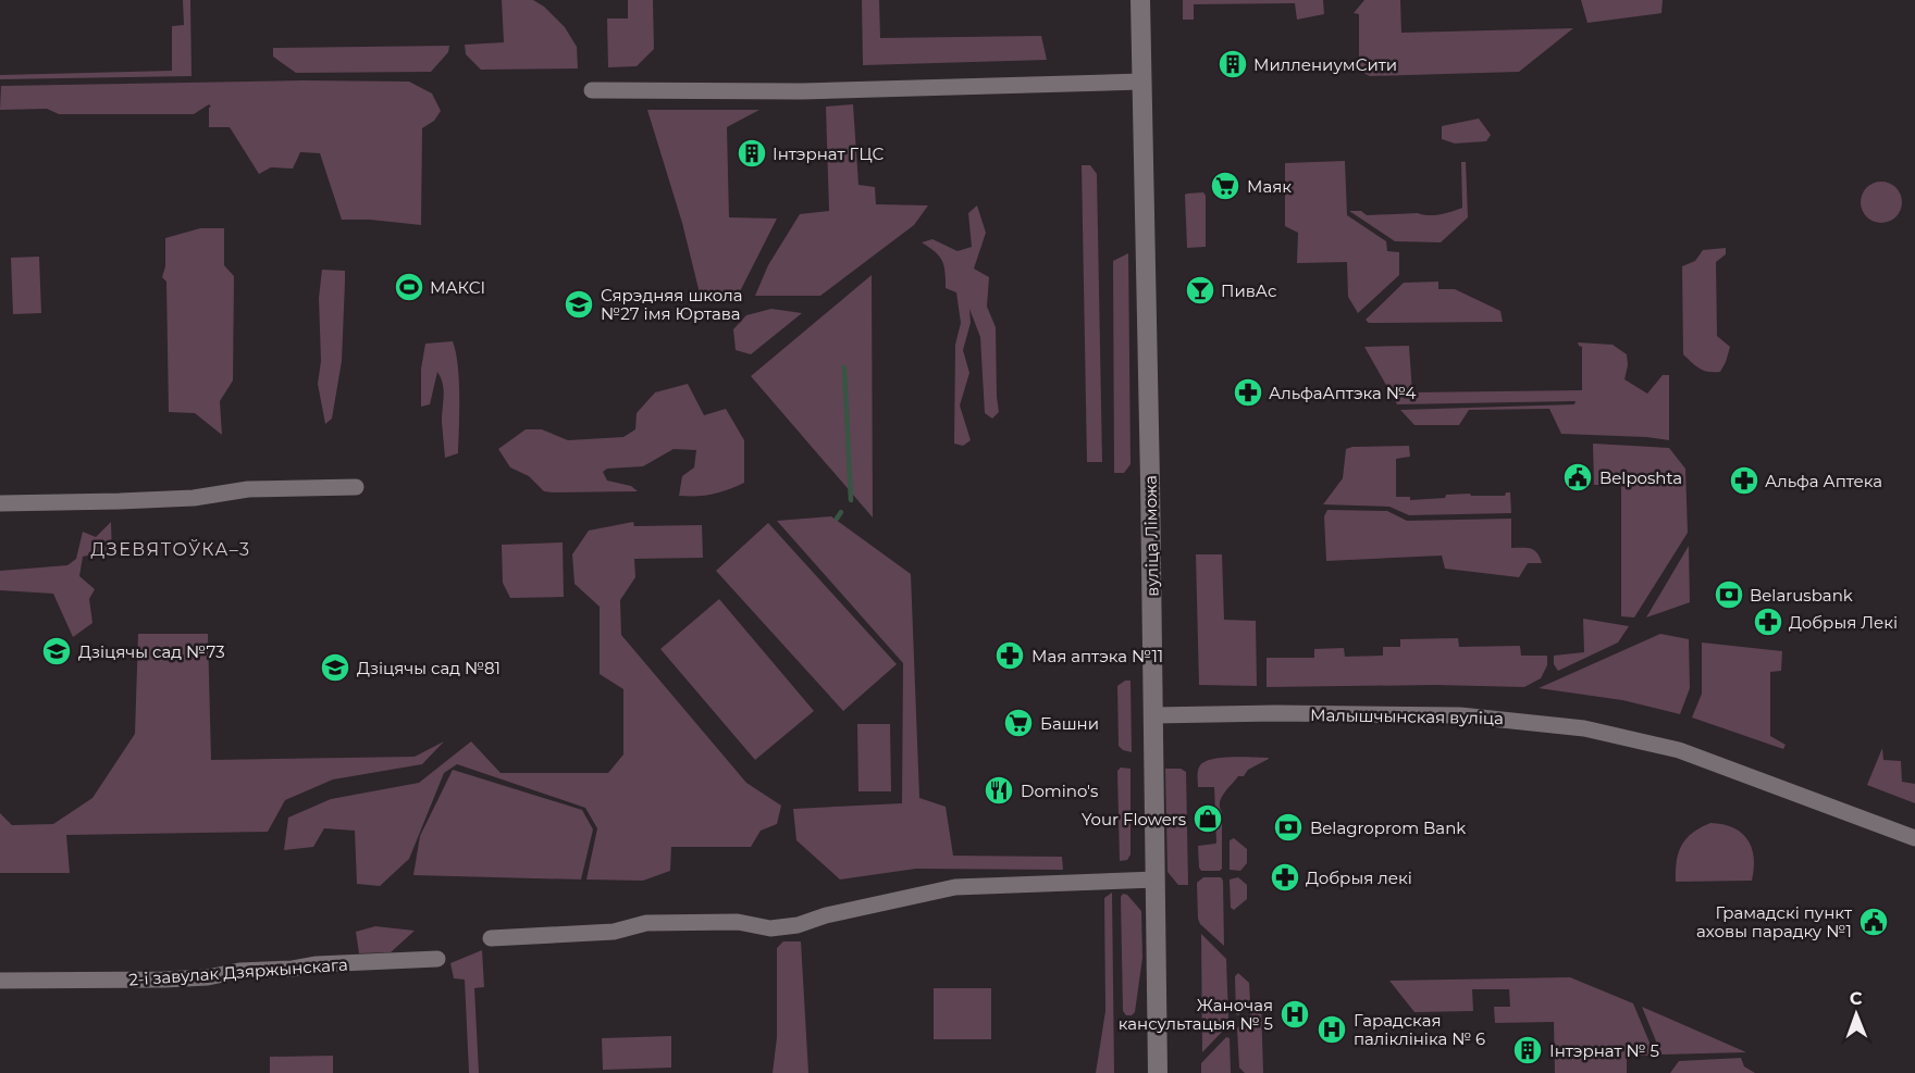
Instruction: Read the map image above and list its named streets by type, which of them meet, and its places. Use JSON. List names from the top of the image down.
{
  "streets": {
    "street": ["вуліца Ліможа", "Малышчынская вуліца", "2-і завулак Дзяржынскага"]
  },
  "crossings": [
    ["вуліца Ліможа", "Малышчынская вуліца"]
  ],
  "districts": ["ДЗЕВЯТОЎКА–3"],
  "places": {
    "building": ["МиллениумСити", "Інтэрнат ГЦС", "Інтэрнат № 5"],
    "supermarket": ["Маяк", "Башни"],
    "sports": ["МАКСІ"],
    "bar": ["ПивАс"],
    "school or university": ["Сярэдняя школа №27 імя Юртава", "Дзіцячы сад №73", "Дзіцячы сад №81"],
    "pharmacy": [
      "АльфаАптэка №4",
      "Альфа Аптека",
      "Добрыя Лекі",
      "Мая аптэка №11",
      "Добрыя лекі"
    ],
    "public building": ["Belposhta", "Грамадскі пункт аховы парадку №1"],
    "bank": ["Belarusbank", "Belagroprom Bank"],
    "restaurant": ["Domino's"],
    "shop": ["Your Flowers"],
    "hospital": ["Жаночая кансультацыя № 5", "Гарадская паліклініка № 6"]
  },
  "north": "top"
}
